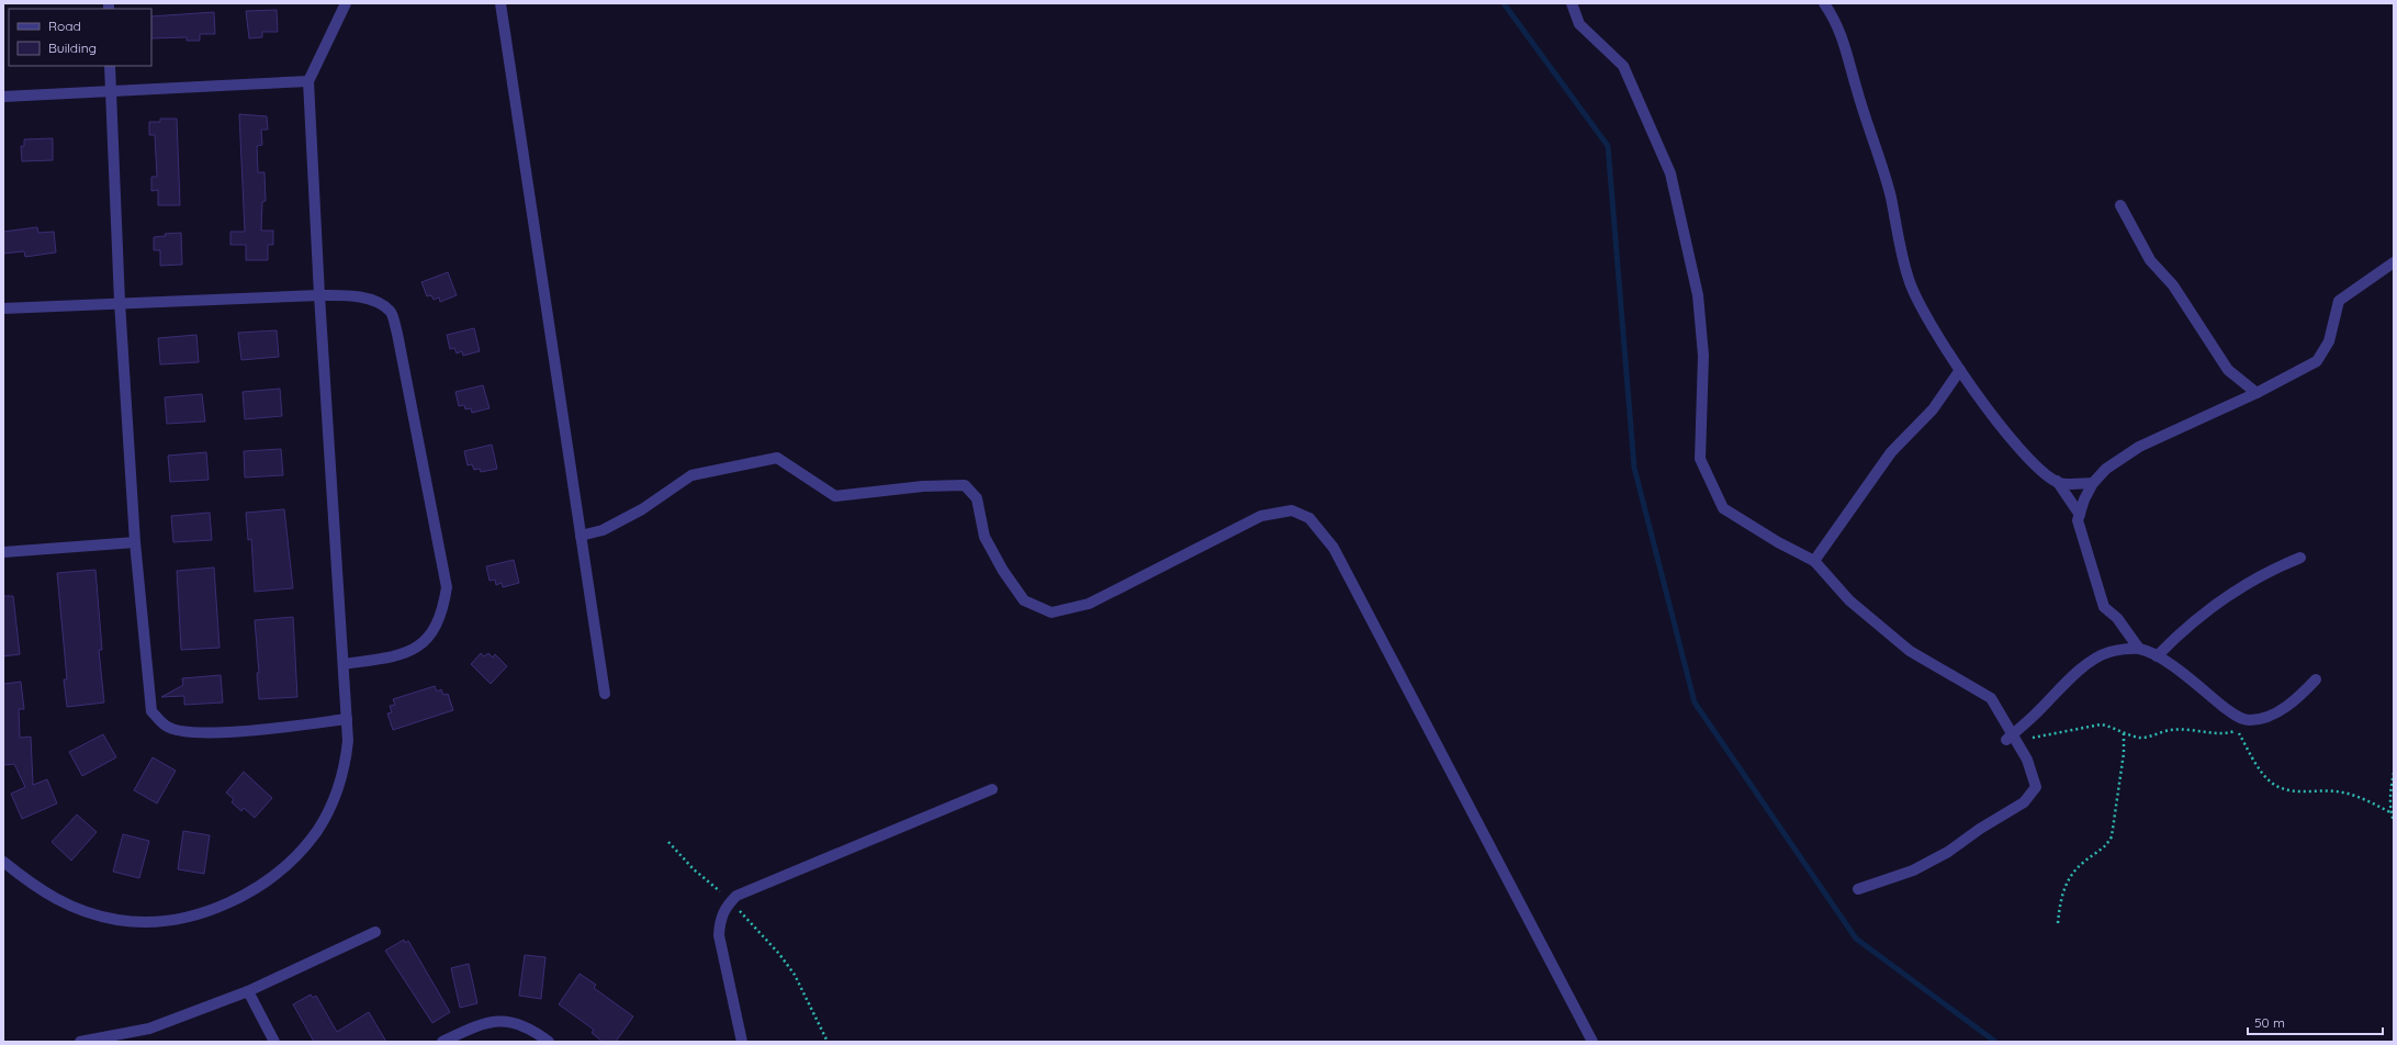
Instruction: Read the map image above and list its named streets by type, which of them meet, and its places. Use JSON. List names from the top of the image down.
{
  "legend": ["Road", "Building"],
  "scale_bar": "50 m"
}
